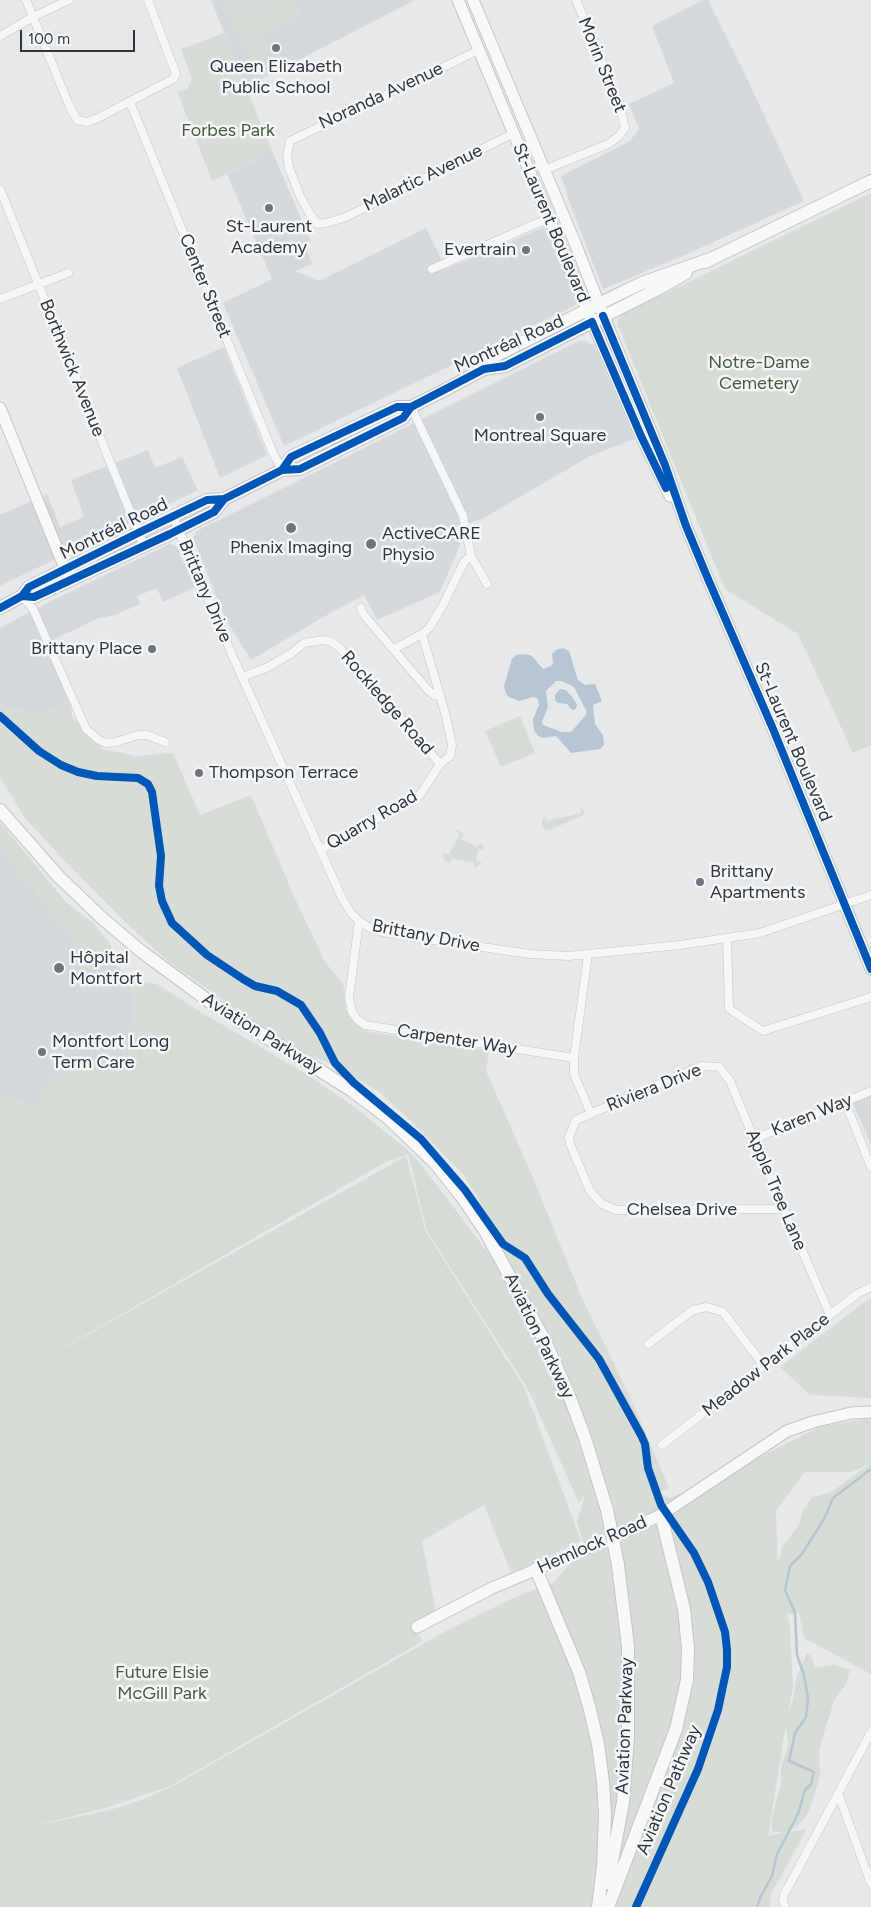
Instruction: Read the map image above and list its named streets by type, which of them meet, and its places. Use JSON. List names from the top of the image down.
{
  "streets": {
    "main road": [
      "St-Laurent Boulevard",
      "Montréal Road",
      "Aviation Parkway",
      "Hemlock Road"
    ],
    "street": [
      "Morin Street",
      "Noranda Avenue",
      "Malartic Avenue",
      "Center Street",
      "Borthwick Avenue",
      "Brittany Drive",
      "Rockledge Road",
      "Quarry Road",
      "Carpenter Way",
      "Riviera Drive",
      "Karen Way",
      "Apple Tree Lane",
      "Chelsea Drive",
      "Meadow Park Place"
    ],
    "cycle path": ["Aviation Pathway"]
  },
  "crossings": [
    ["Morin Street", "St-Laurent Boulevard"],
    ["Noranda Avenue", "Malartic Avenue"],
    ["Noranda Avenue", "St-Laurent Boulevard"],
    ["Malartic Avenue", "St-Laurent Boulevard"],
    ["St-Laurent Boulevard", "Montréal Road"],
    ["St-Laurent Boulevard", "Brittany Drive"],
    ["Center Street", "Montréal Road"],
    ["Montréal Road", "Borthwick Avenue"],
    ["Montréal Road", "Brittany Drive"],
    ["Brittany Drive", "Rockledge Road"],
    ["Brittany Drive", "Quarry Road"],
    ["Brittany Drive", "Carpenter Way"],
    ["Rockledge Road", "Quarry Road"],
    ["Riviera Drive", "Apple Tree Lane"],
    ["Riviera Drive", "Chelsea Drive"],
    ["Karen Way", "Apple Tree Lane"],
    ["Apple Tree Lane", "Chelsea Drive"],
    ["Apple Tree Lane", "Meadow Park Place"]
  ],
  "parks": ["Forbes Park", "Notre-Dame Cemetery", "Future Elsie McGill Park"],
  "places": [
    "Queen Elizabeth Public School",
    "St-Laurent Academy",
    "Evertrain",
    "Montreal Square",
    "Phenix Imaging",
    "ActiveCARE Physio",
    "Brittany Place",
    "Thompson Terrace",
    "Brittany Apartments",
    "Hôpital Montfort",
    "Montfort Long Term Care"
  ],
  "scale_bar": "100 m"
}
